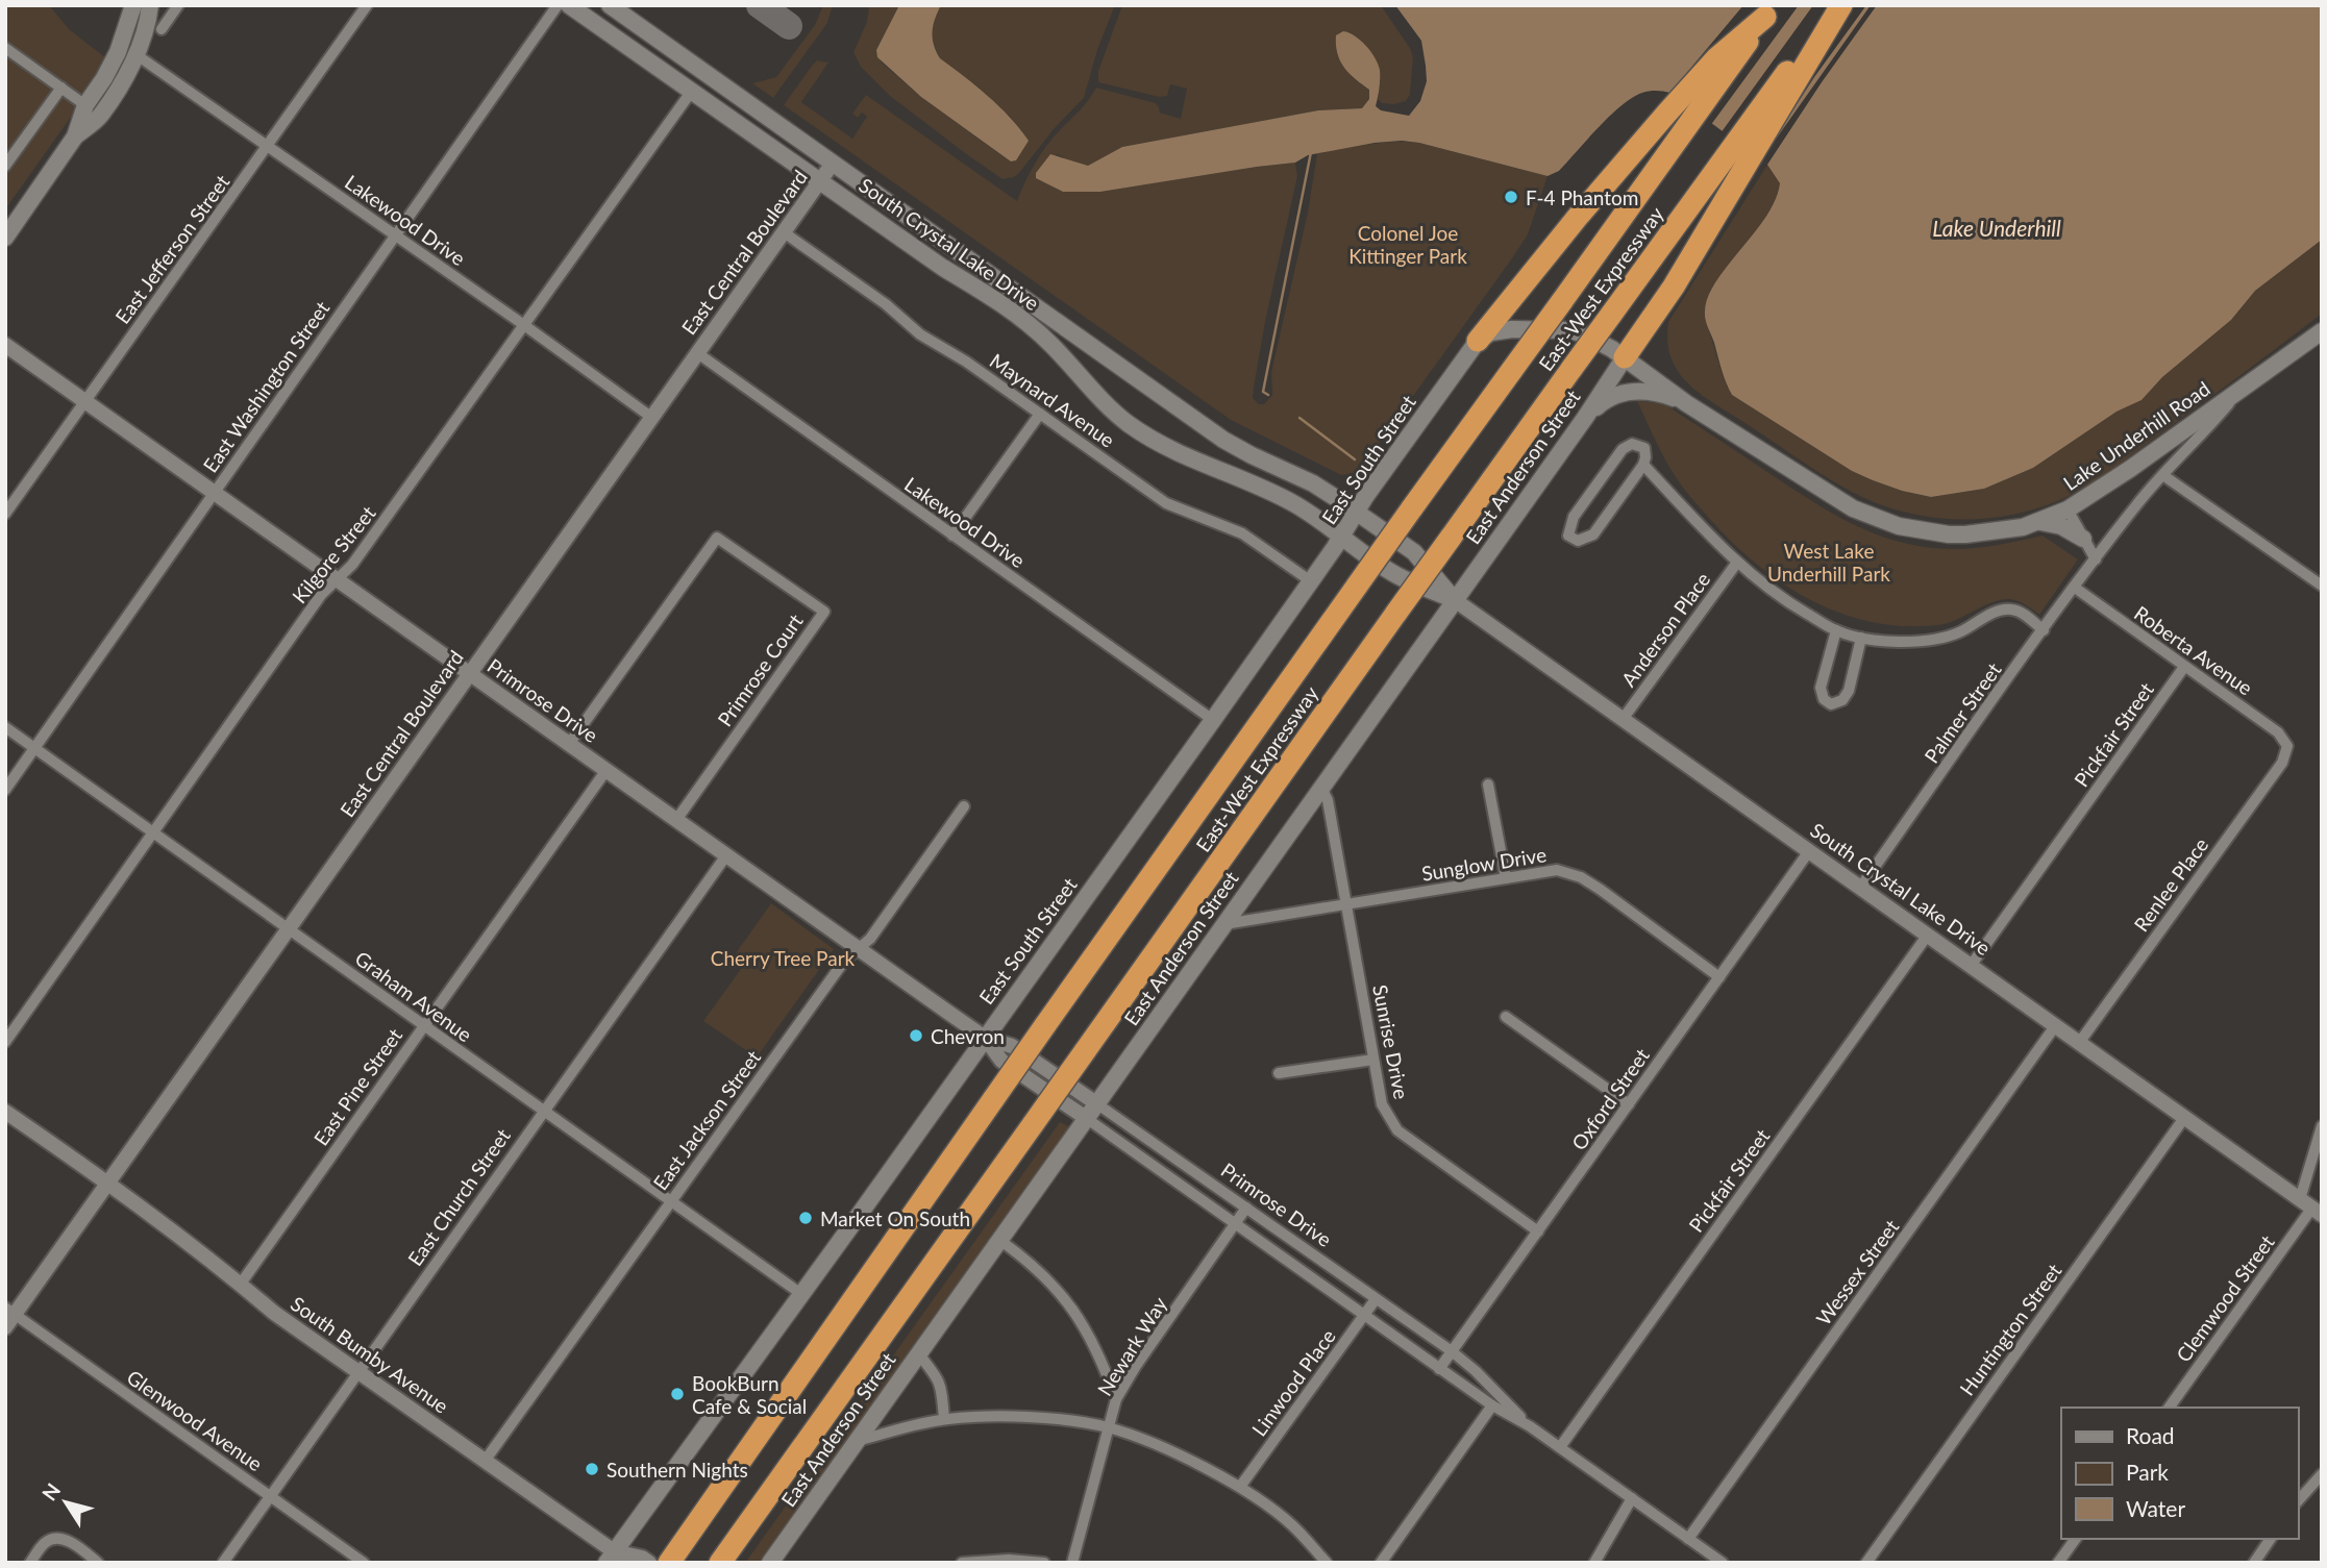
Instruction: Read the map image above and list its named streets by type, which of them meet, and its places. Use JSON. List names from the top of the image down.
{
  "streets": {
    "highway": ["East-West Expressway"],
    "main road": [
      "South Crystal Lake Drive",
      "Lake Underhill Road",
      "East South Street",
      "East Anderson Street"
    ],
    "street": [
      "Lakewood Drive",
      "East Jefferson Street",
      "East Central Boulevard",
      "East Washington Street",
      "Maynard Avenue",
      "Kilgore Street",
      "Anderson Place",
      "Roberta Avenue",
      "Primrose Court",
      "Primrose Drive",
      "Palmer Street",
      "Pickfair Street",
      "Sunglow Drive",
      "Renlee Place",
      "Graham Avenue",
      "Sunrise Drive",
      "East Pine Street",
      "Oxford Street",
      "East Jackson Street",
      "East Church Street",
      "Wessex Street",
      "Clemwood Street",
      "Huntington Street",
      "Newark Way",
      "South Bumby Avenue",
      "Linwood Place",
      "Glenwood Avenue"
    ]
  },
  "crossings": [
    ["Lakewood Drive", "East Jefferson Street"],
    ["Lakewood Drive", "East Central Boulevard"],
    ["Lakewood Drive", "East Washington Street"],
    ["Lakewood Drive", "East South Street"],
    ["Lakewood Drive", "Kilgore Street"],
    ["South Crystal Lake Drive", "East Central Boulevard"],
    ["South Crystal Lake Drive", "East South Street"],
    ["South Crystal Lake Drive", "East Anderson Street"],
    ["South Crystal Lake Drive", "Kilgore Street"],
    ["South Crystal Lake Drive", "Anderson Place"],
    ["South Crystal Lake Drive", "Palmer Street"],
    ["South Crystal Lake Drive", "Pickfair Street"],
    ["South Crystal Lake Drive", "Renlee Place"],
    ["South Crystal Lake Drive", "Oxford Street"],
    ["South Crystal Lake Drive", "Wessex Street"],
    ["South Crystal Lake Drive", "Clemwood Street"],
    ["South Crystal Lake Drive", "Huntington Street"],
    ["East Jefferson Street", "Primrose Drive"],
    ["East Central Boulevard", "Maynard Avenue"],
    ["East Central Boulevard", "Primrose Drive"],
    ["East Central Boulevard", "Graham Avenue"],
    ["East Central Boulevard", "South Bumby Avenue"],
    ["East Central Boulevard", "Glenwood Avenue"],
    ["East Washington Street", "Primrose Drive"],
    ["East Washington Street", "Graham Avenue"],
    ["Maynard Avenue", "East South Street"],
    ["Lake Underhill Road", "East South Street"],
    ["Lake Underhill Road", "East Anderson Street"],
    ["Lake Underhill Road", "Palmer Street"],
    ["East South Street", "Primrose Drive"],
    ["East South Street", "Graham Avenue"],
    ["East South Street", "South Bumby Avenue"],
    ["East Anderson Street", "Primrose Drive"],
    ["East Anderson Street", "Sunglow Drive"],
    ["East Anderson Street", "Sunrise Drive"],
    ["Kilgore Street", "Primrose Drive"],
    ["Kilgore Street", "Graham Avenue"],
    ["Roberta Avenue", "Palmer Street"],
    ["Roberta Avenue", "Pickfair Street"],
    ["Roberta Avenue", "Renlee Place"],
    ["Primrose Court", "Primrose Drive"],
    ["Primrose Drive", "Pickfair Street"],
    ["Primrose Drive", "East Pine Street"],
    ["Primrose Drive", "Oxford Street"],
    ["Primrose Drive", "East Jackson Street"],
    ["Primrose Drive", "East Church Street"],
    ["Primrose Drive", "Wessex Street"],
    ["Primrose Drive", "Newark Way"],
    ["Primrose Drive", "Linwood Place"],
    ["Sunglow Drive", "Sunrise Drive"],
    ["Sunglow Drive", "Oxford Street"],
    ["Graham Avenue", "East Pine Street"],
    ["Graham Avenue", "East Jackson Street"],
    ["Graham Avenue", "East Church Street"],
    ["Sunrise Drive", "Oxford Street"],
    ["East Pine Street", "South Bumby Avenue"],
    ["East Jackson Street", "South Bumby Avenue"],
    ["East Church Street", "South Bumby Avenue"],
    ["East Church Street", "Glenwood Avenue"]
  ],
  "water": ["Lake Underhill"],
  "parks": ["Colonel Joe Kittinger Park", "West Lake Underhill Park", "Cherry Tree Park"],
  "places": [
    "F-4 Phantom",
    "Chevron",
    "Market On South",
    "BookBurn Cafe & Social",
    "Southern Nights"
  ],
  "legend": ["Road", "Park", "Water"],
  "north": "top left"
}
